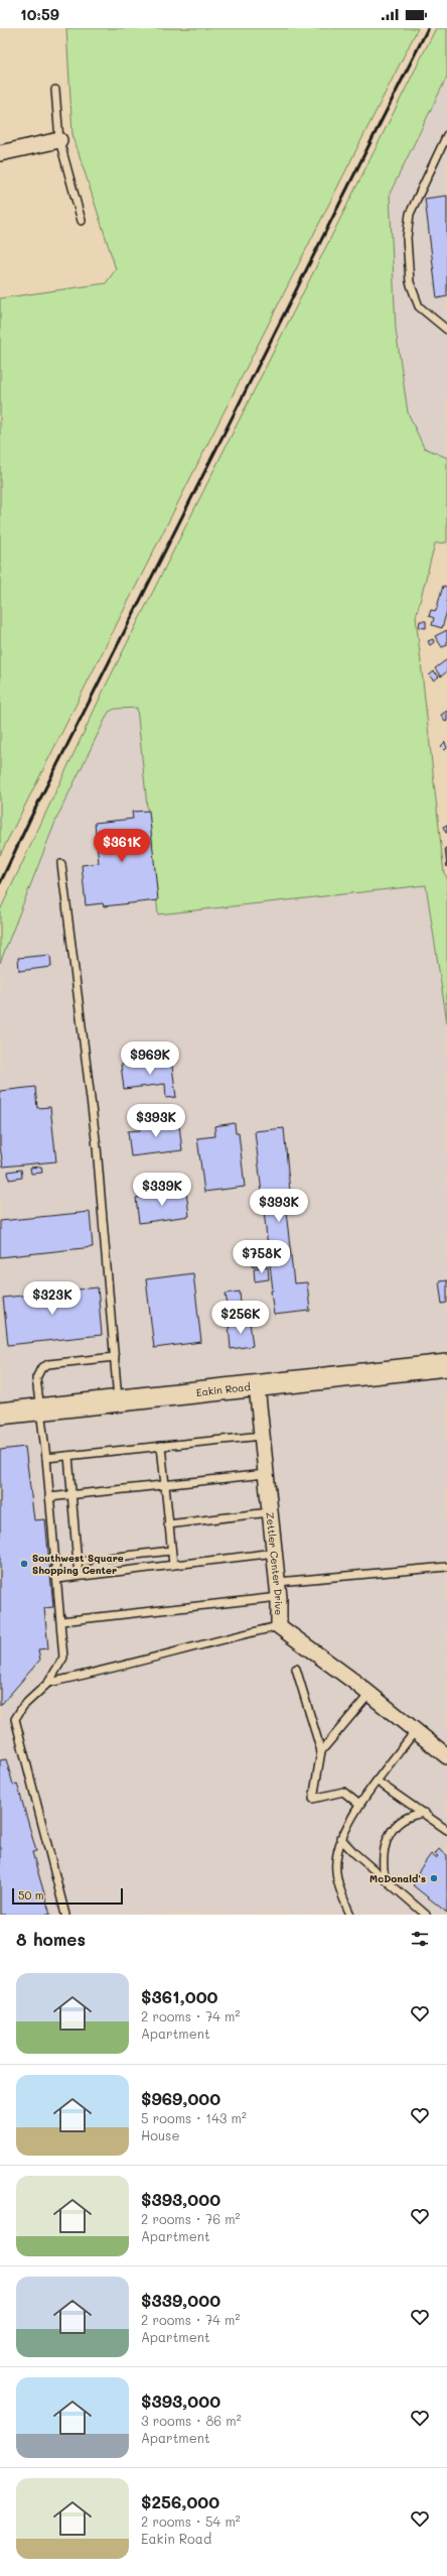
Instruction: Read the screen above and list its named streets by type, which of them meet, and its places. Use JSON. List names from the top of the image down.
{
  "streets": {
    "street": ["Eakin Road", "Zettler Center Drive"]
  },
  "crossings": [
    ["Eakin Road", "Zettler Center Drive"]
  ],
  "places": ["Southwest Square Shopping Center", "McDonald's"],
  "scale_bar": "50 m",
  "page": {
    "status": "10:59",
    "price": [
      "$361K",
      "$969K",
      "$393K",
      "$339K",
      "$393K",
      "$758K",
      "$323K",
      "$256K"
    ],
    "scale": "50 m",
    "heading": "8 homes",
    "list": [
      {
        "name": "$361,000",
        "note": "2 rooms · 74 m² · Apartment"
      },
      {
        "name": "$969,000",
        "note": "5 rooms · 143 m² · House"
      },
      {
        "name": "$393,000",
        "note": "2 rooms · 76 m² · Apartment"
      },
      {
        "name": "$339,000",
        "note": "2 rooms · 74 m² · Apartment"
      },
      {
        "name": "$393,000",
        "note": "3 rooms · 86 m² · Apartment"
      },
      {
        "name": "$256,000",
        "note": "2 rooms · 54 m² · Eakin Road"
      }
    ]
  }
}
